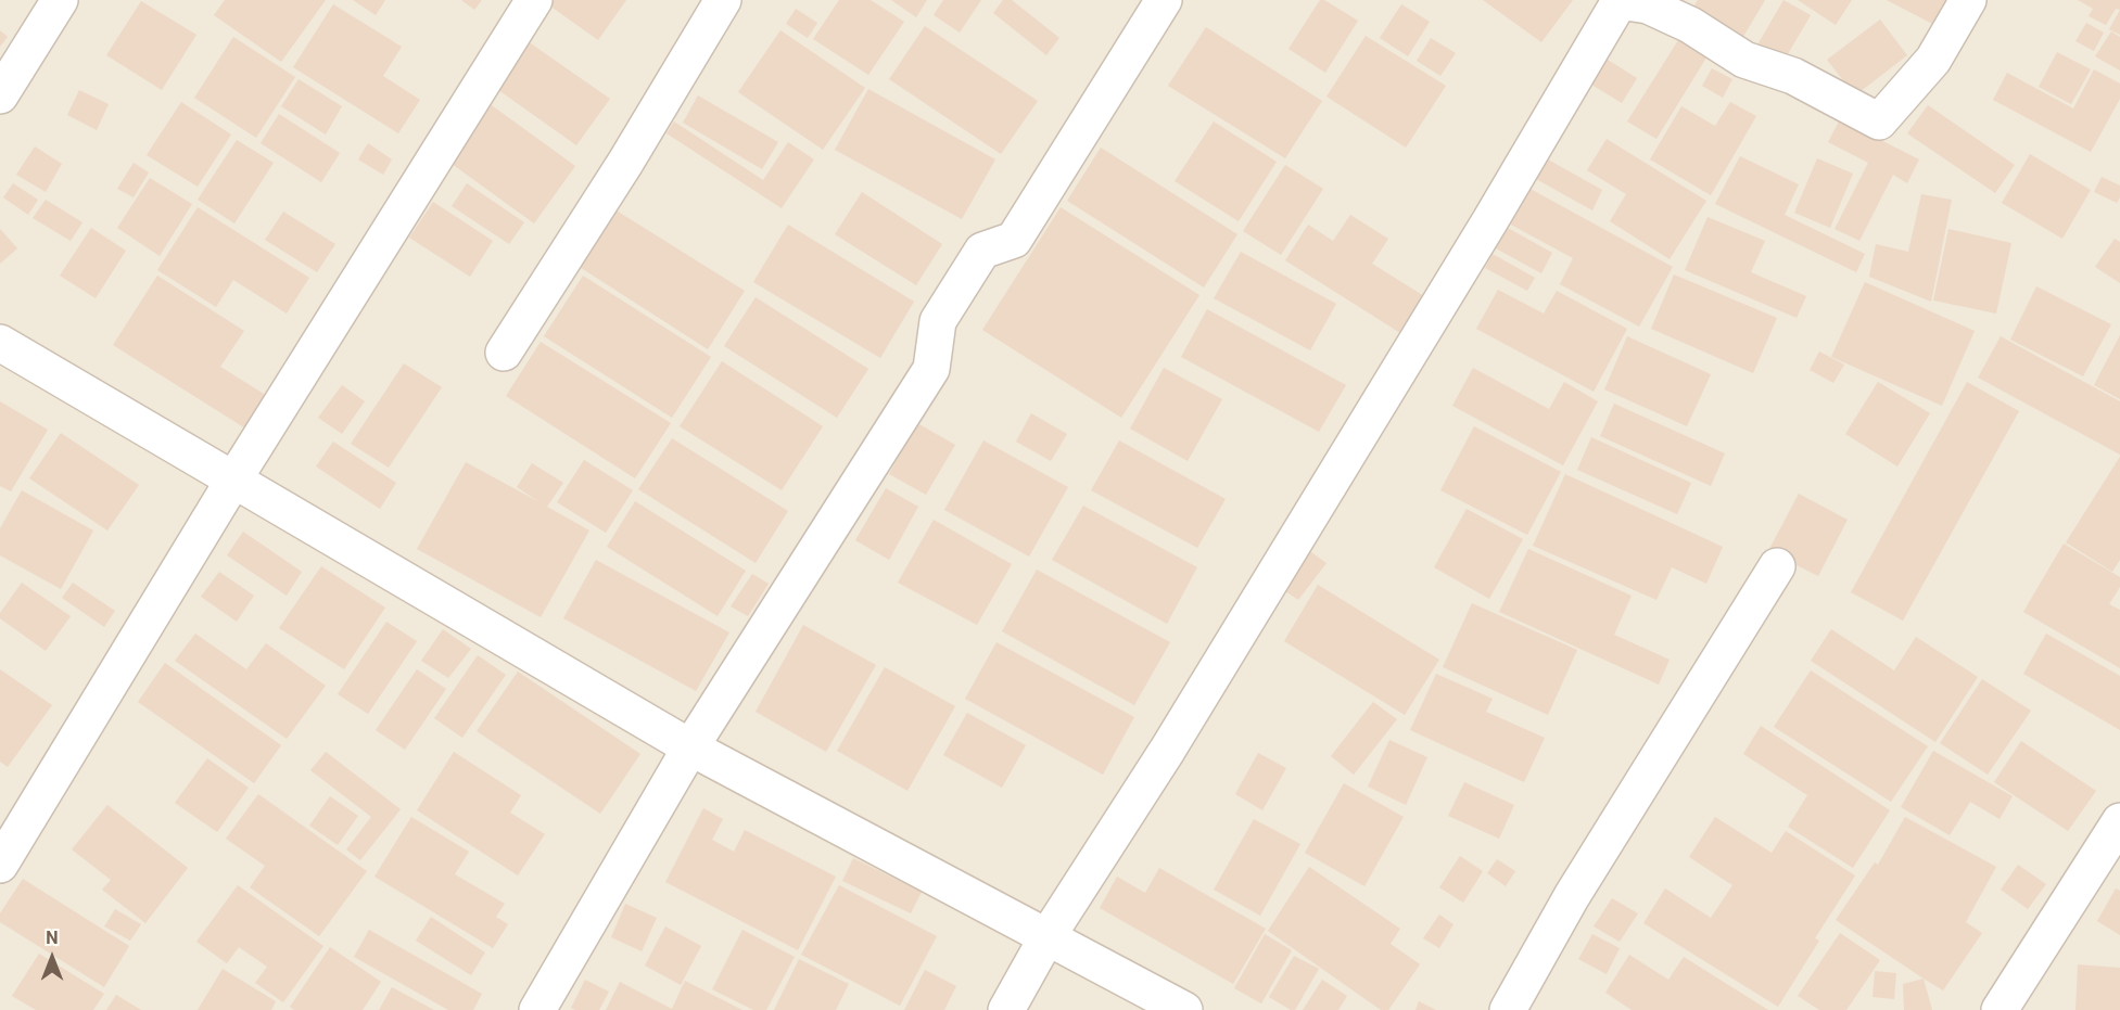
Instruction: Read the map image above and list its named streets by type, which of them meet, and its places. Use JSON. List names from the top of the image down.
{
  "north": "top"
}
